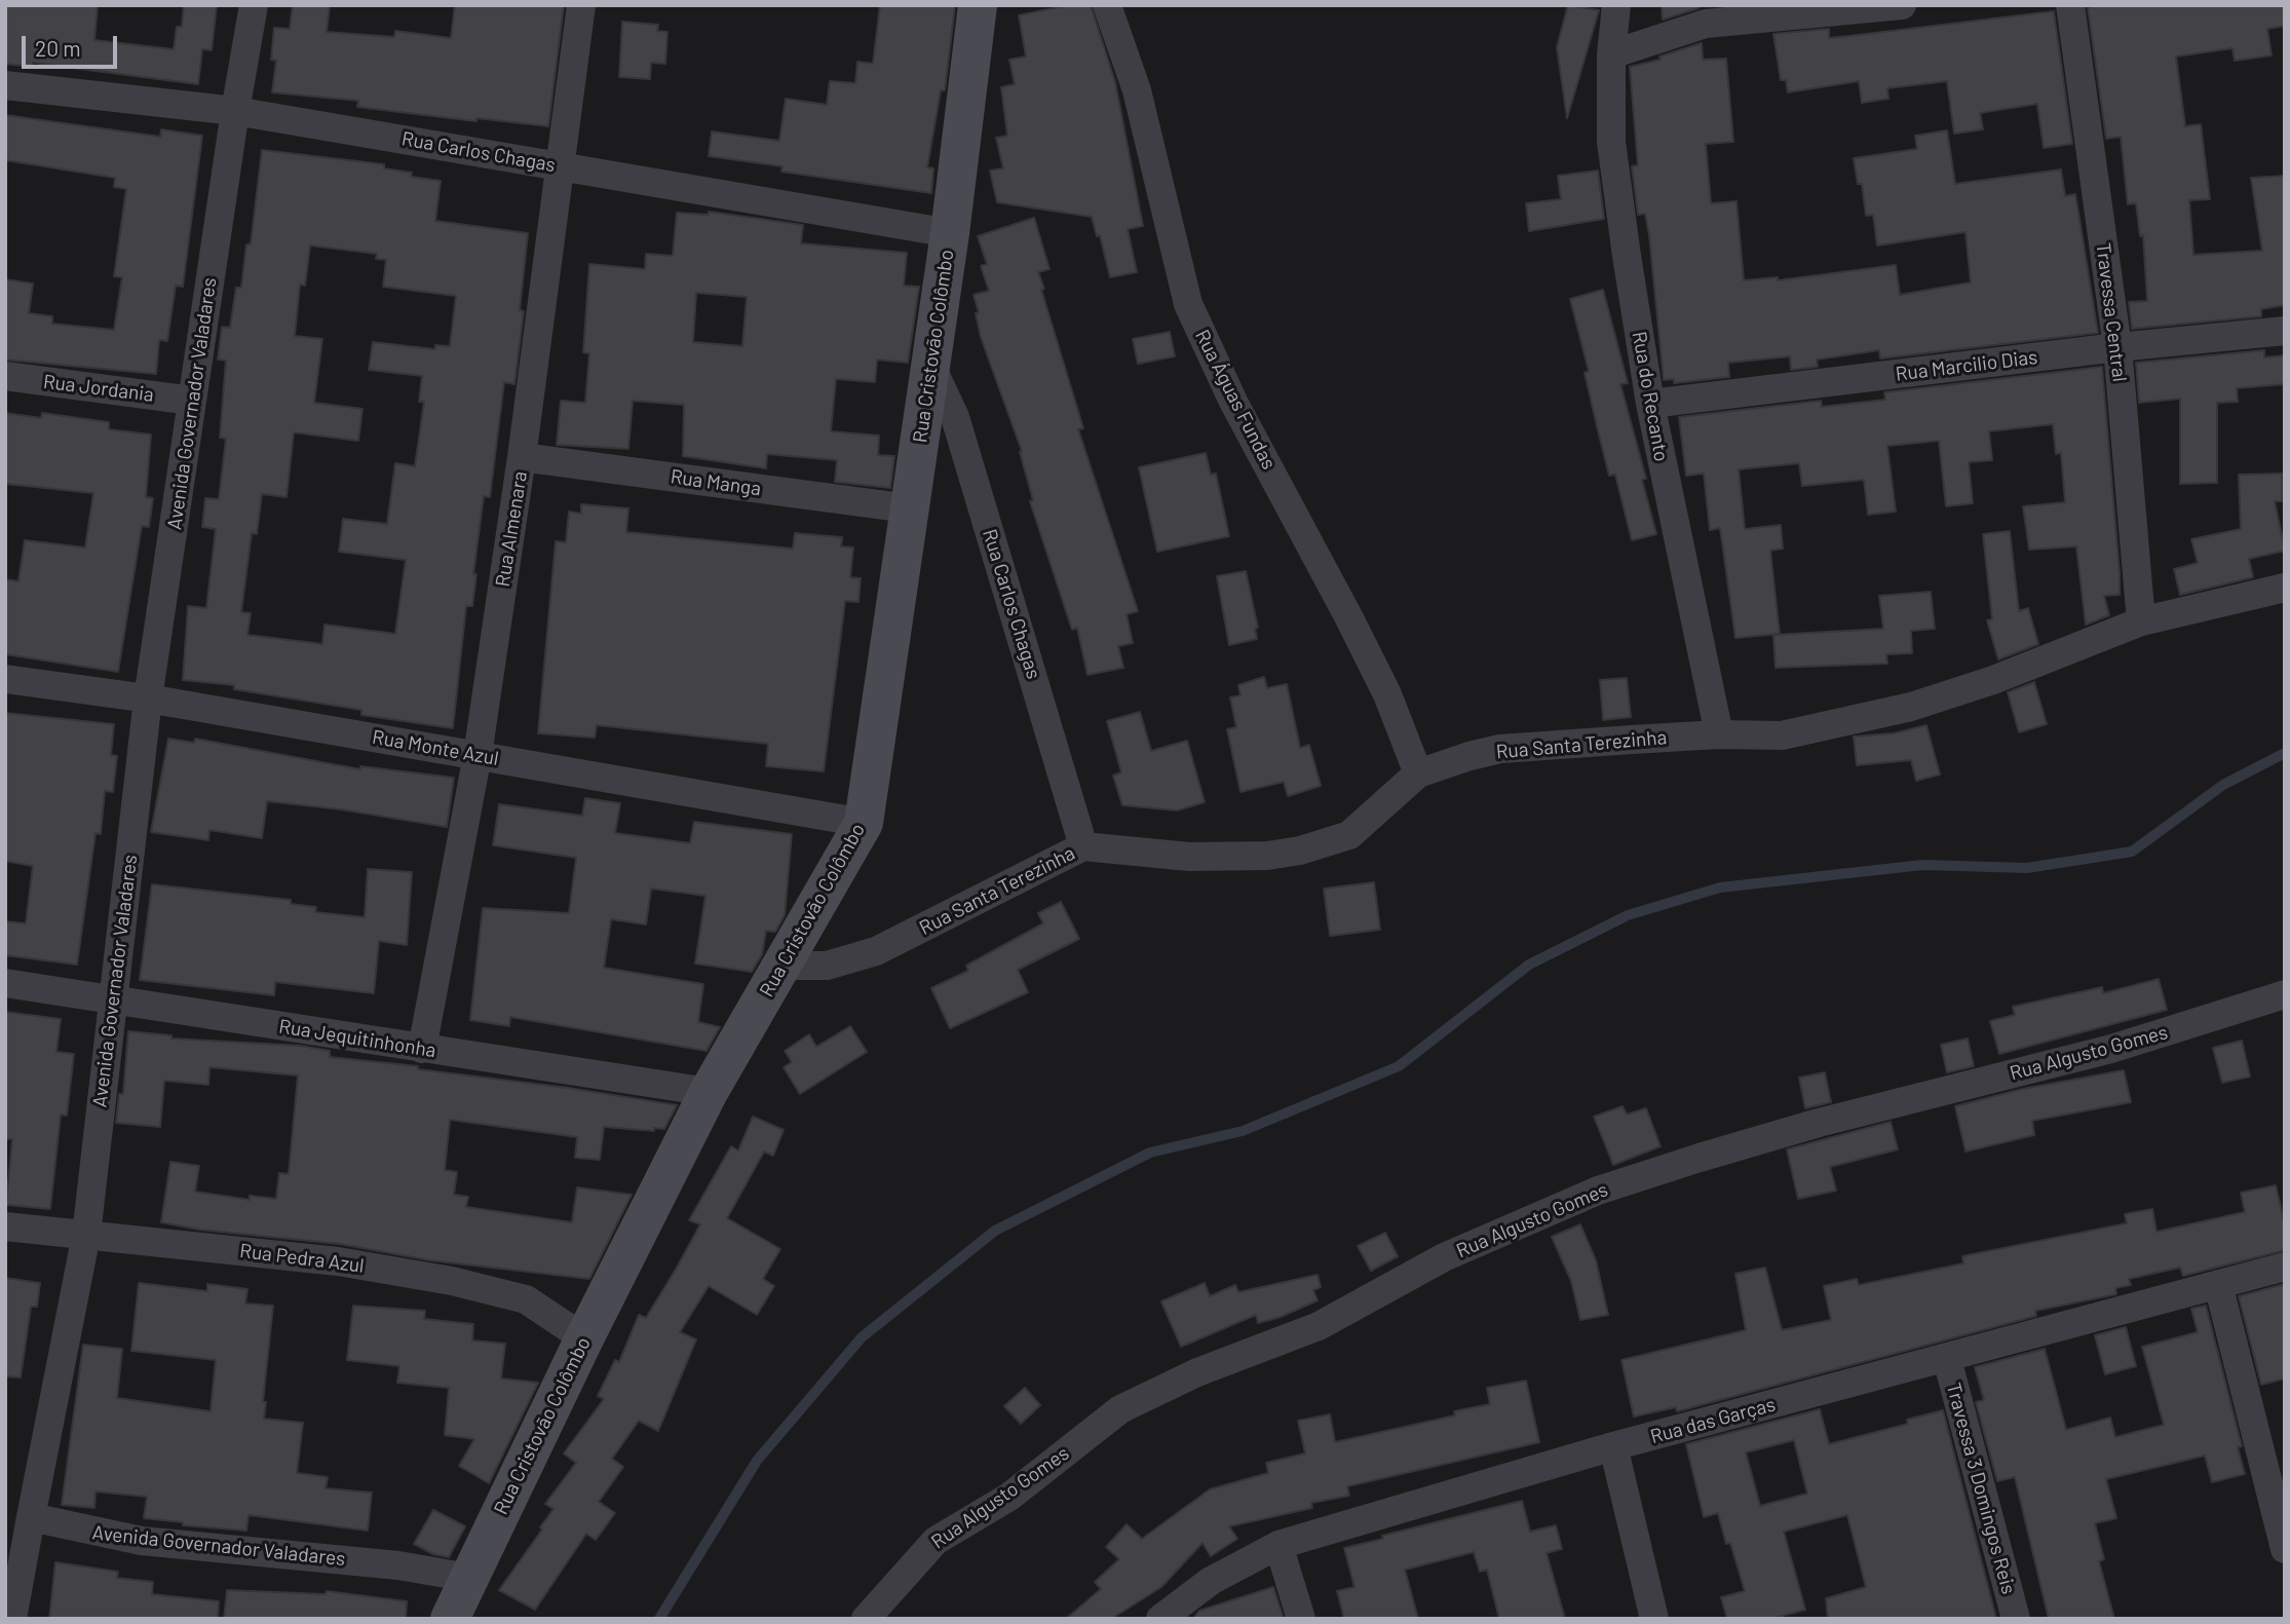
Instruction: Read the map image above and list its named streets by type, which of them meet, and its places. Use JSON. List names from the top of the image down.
{
  "streets": {
    "street": [
      "Rua Carlos Chagas",
      "Travessa Central",
      "Rua Cristovão Colômbo",
      "Rua Marcilio Dias",
      "Rua Jordania",
      "Rua do Recanto",
      "Rua Águas Fundas",
      "Avenida Governador Valadares",
      "Rua Manga",
      "Rua Almenara",
      "Rua Santa Terezinha",
      "Rua Monte Azul",
      "Rua Jequitinhonha",
      "Rua Algusto Gomes",
      "Rua Pedra Azul",
      "Rua das Garças",
      "Travessa 3 Domingos Reis"
    ]
  },
  "crossings": [
    ["Rua Carlos Chagas", "Rua Cristovão Colômbo"],
    ["Rua Carlos Chagas", "Avenida Governador Valadares"],
    ["Rua Carlos Chagas", "Rua Almenara"],
    ["Rua Carlos Chagas", "Rua Santa Terezinha"],
    ["Travessa Central", "Rua Marcilio Dias"],
    ["Travessa Central", "Rua Santa Terezinha"],
    ["Rua Cristovão Colômbo", "Avenida Governador Valadares"],
    ["Rua Cristovão Colômbo", "Rua Manga"],
    ["Rua Cristovão Colômbo", "Rua Santa Terezinha"],
    ["Rua Cristovão Colômbo", "Rua Monte Azul"],
    ["Rua Cristovão Colômbo", "Rua Jequitinhonha"],
    ["Rua Cristovão Colômbo", "Rua Pedra Azul"],
    ["Rua Marcilio Dias", "Rua do Recanto"],
    ["Rua Jordania", "Avenida Governador Valadares"],
    ["Rua do Recanto", "Rua Santa Terezinha"],
    ["Rua Águas Fundas", "Rua Santa Terezinha"],
    ["Avenida Governador Valadares", "Rua Monte Azul"],
    ["Avenida Governador Valadares", "Rua Jequitinhonha"],
    ["Avenida Governador Valadares", "Rua Pedra Azul"],
    ["Rua Manga", "Rua Almenara"],
    ["Rua Almenara", "Rua Monte Azul"],
    ["Rua Almenara", "Rua Jequitinhonha"],
    ["Rua das Garças", "Travessa 3 Domingos Reis"]
  ],
  "scale_bar": "20 m"
}
